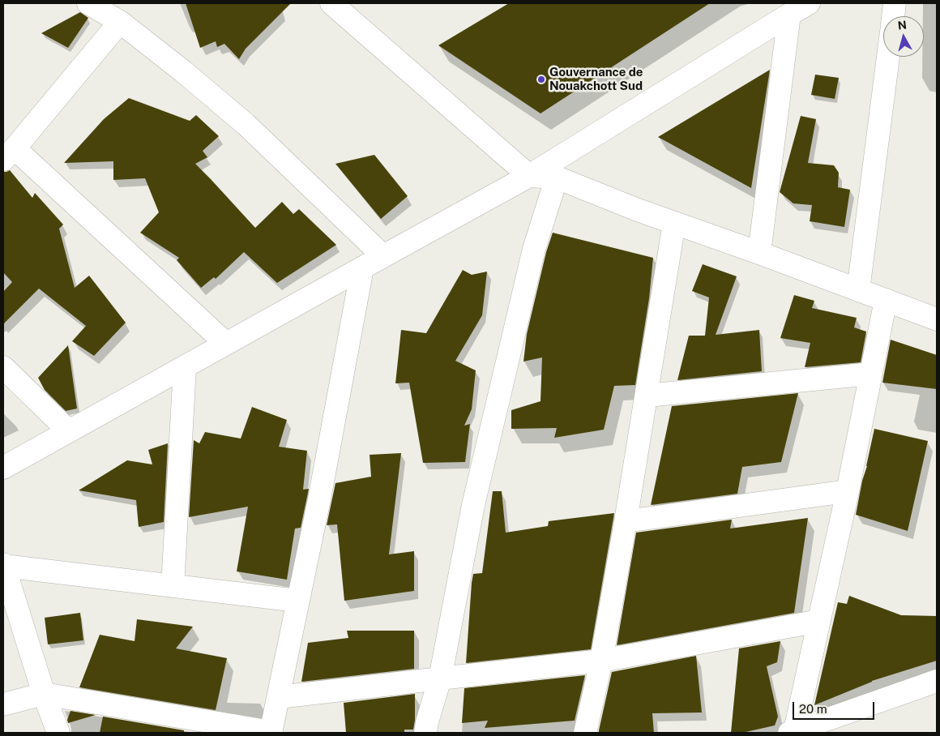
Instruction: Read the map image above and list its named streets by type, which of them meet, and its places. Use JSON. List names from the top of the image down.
{
  "places": ["Gouvernance de Nouakchott Sud"],
  "scale_bar": "20 m",
  "north": "top"
}
